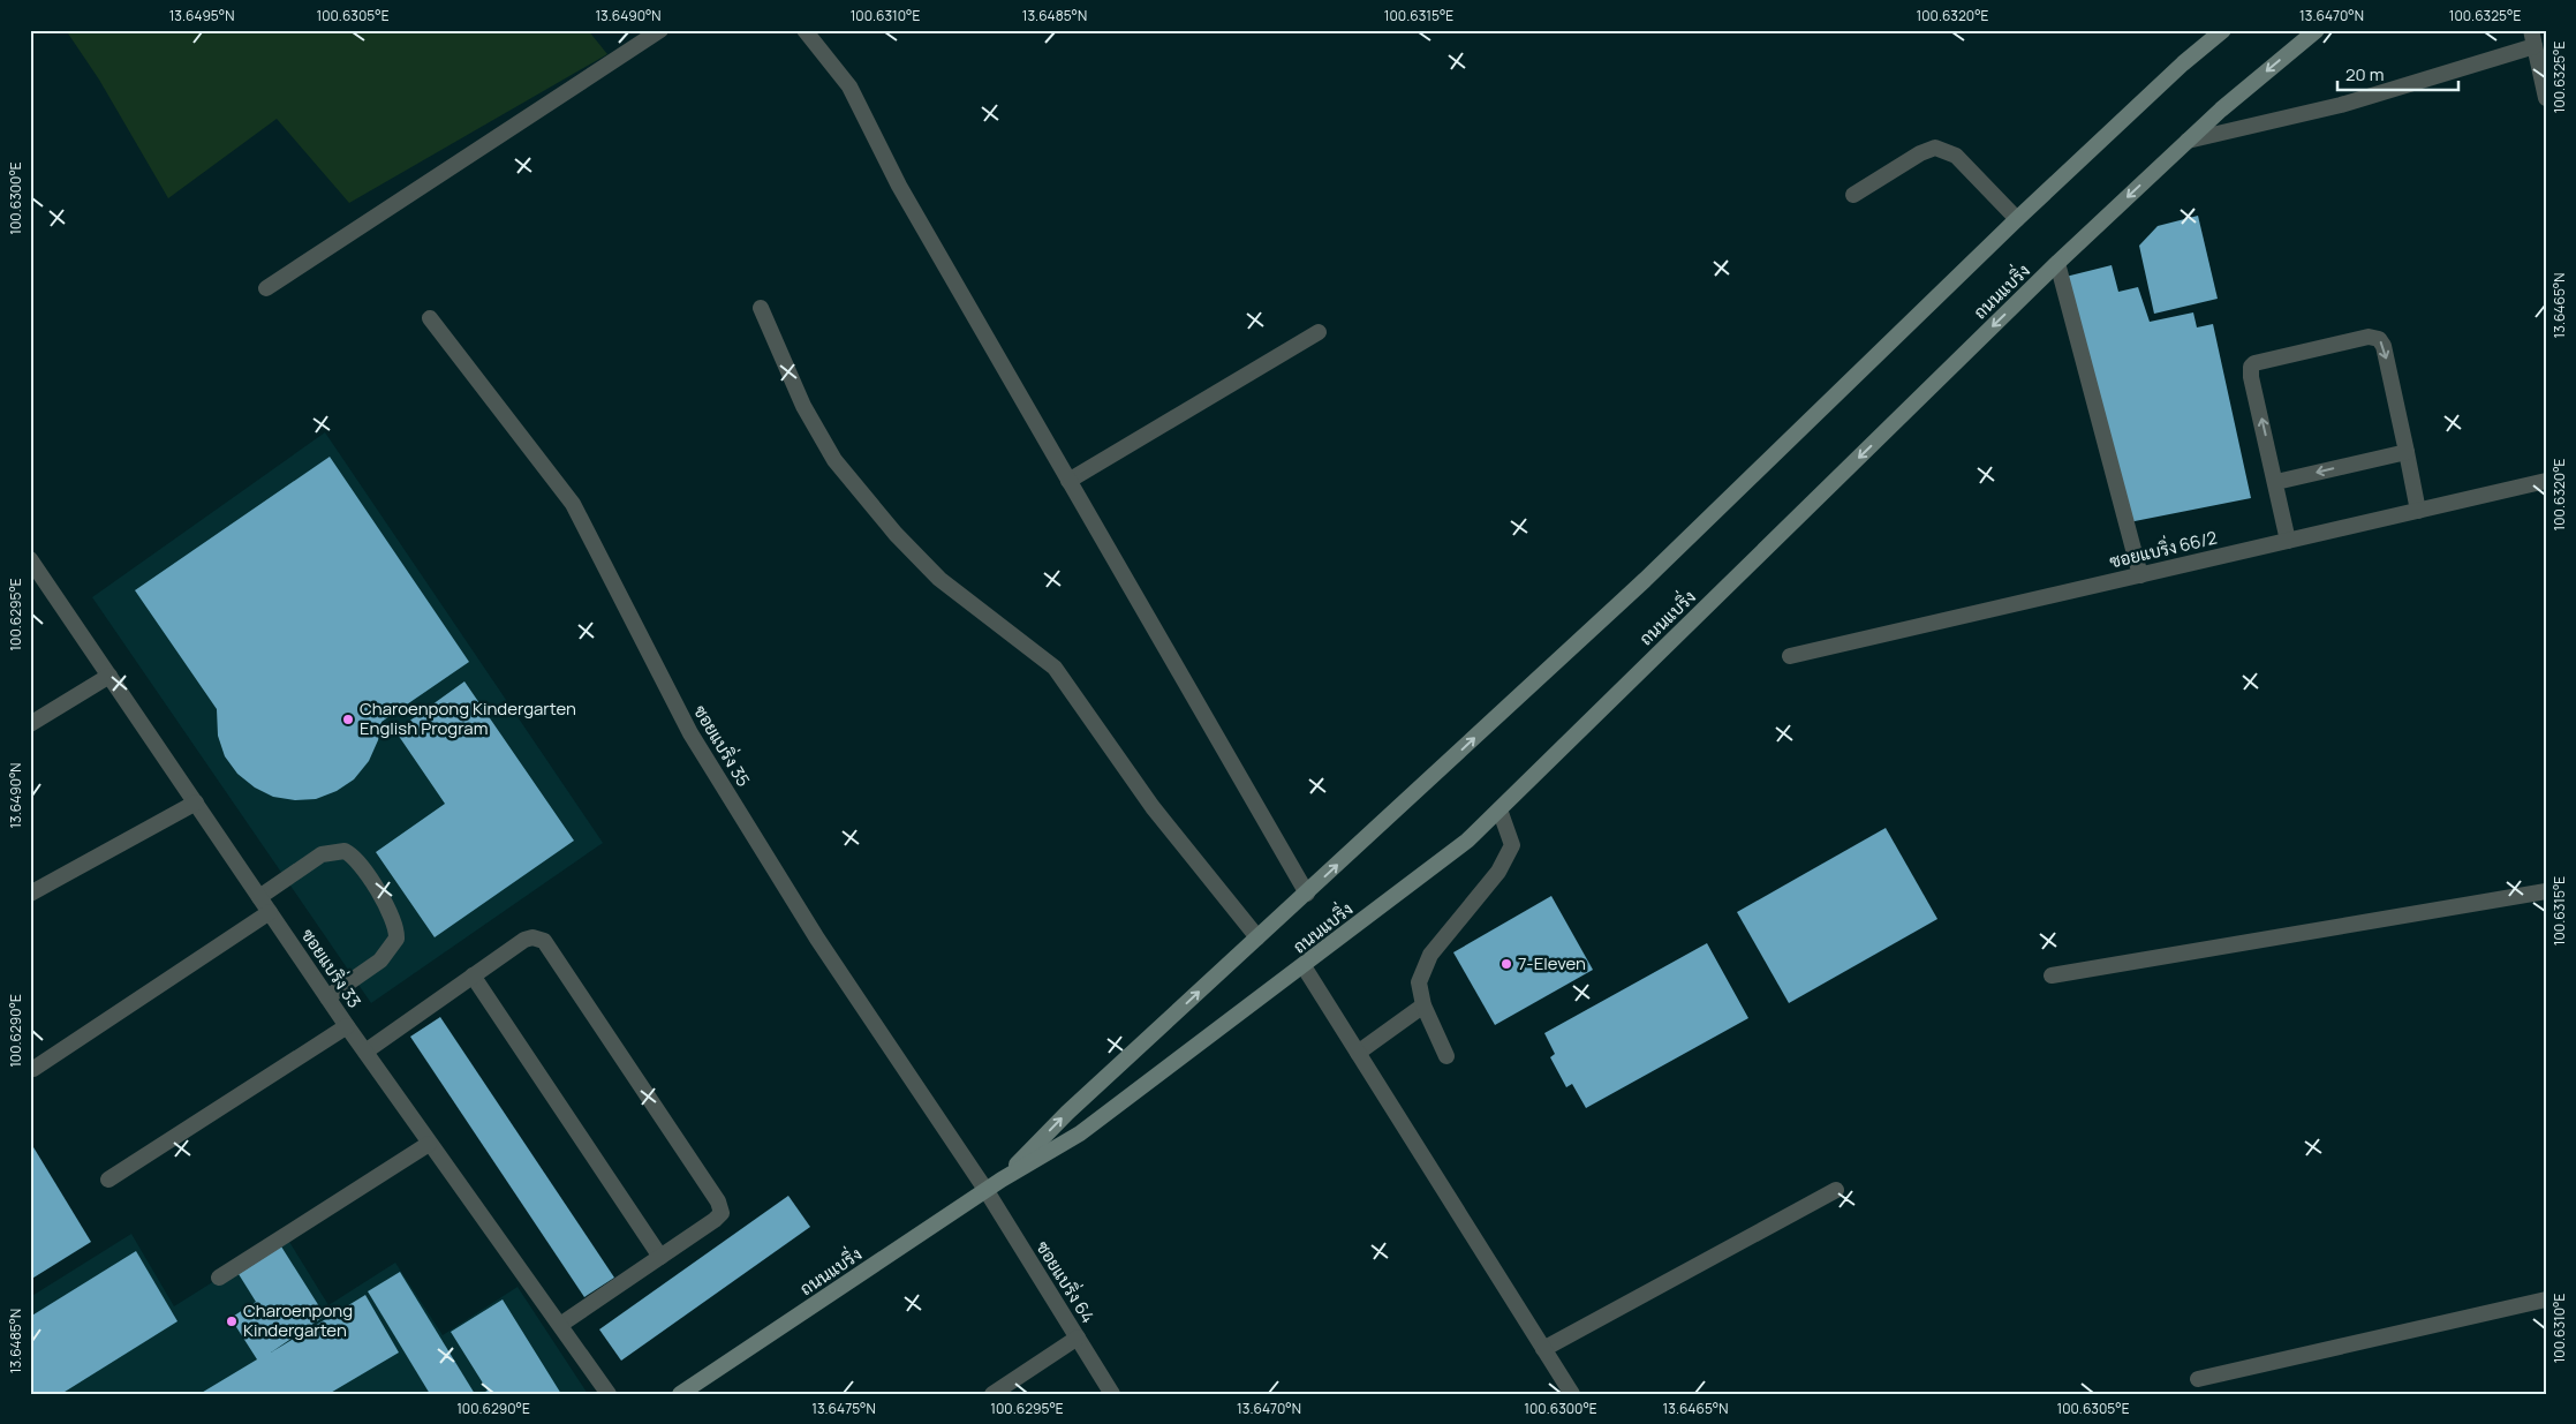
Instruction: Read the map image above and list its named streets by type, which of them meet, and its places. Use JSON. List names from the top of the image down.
{
  "streets": {
    "main road": ["ถนนแบริ่ง"],
    "street": [
      "ซอยแบริ่ง 66/2",
      "ซอยแบริ่ง 35",
      "ซอยแบริ่ง 33",
      "ซอยแบริ่ง 64"
    ]
  },
  "crossings": [
    ["ถนนแบริ่ง", "ซอยแบริ่ง 35"],
    ["ถนนแบริ่ง", "ซอยแบริ่ง 64"],
    ["ซอยแบริ่ง 35", "ซอยแบริ่ง 64"]
  ],
  "places": ["Charoenpong Kindergarten English Program", "7-Eleven", "Charoenpong Kindergarten"],
  "scale_bar": "20 m",
  "coordinates": [
    "13.6495°N",
    "100.6305°E",
    "13.6490°N",
    "100.6310°E",
    "13.6485°N",
    "100.6315°E",
    "100.6320°E",
    "13.6470°N",
    "100.6325°E",
    "100.6300°E",
    "13.6465°N",
    "100.6295°E",
    "100.6290°E",
    "13.6475°N"
  ]
}
